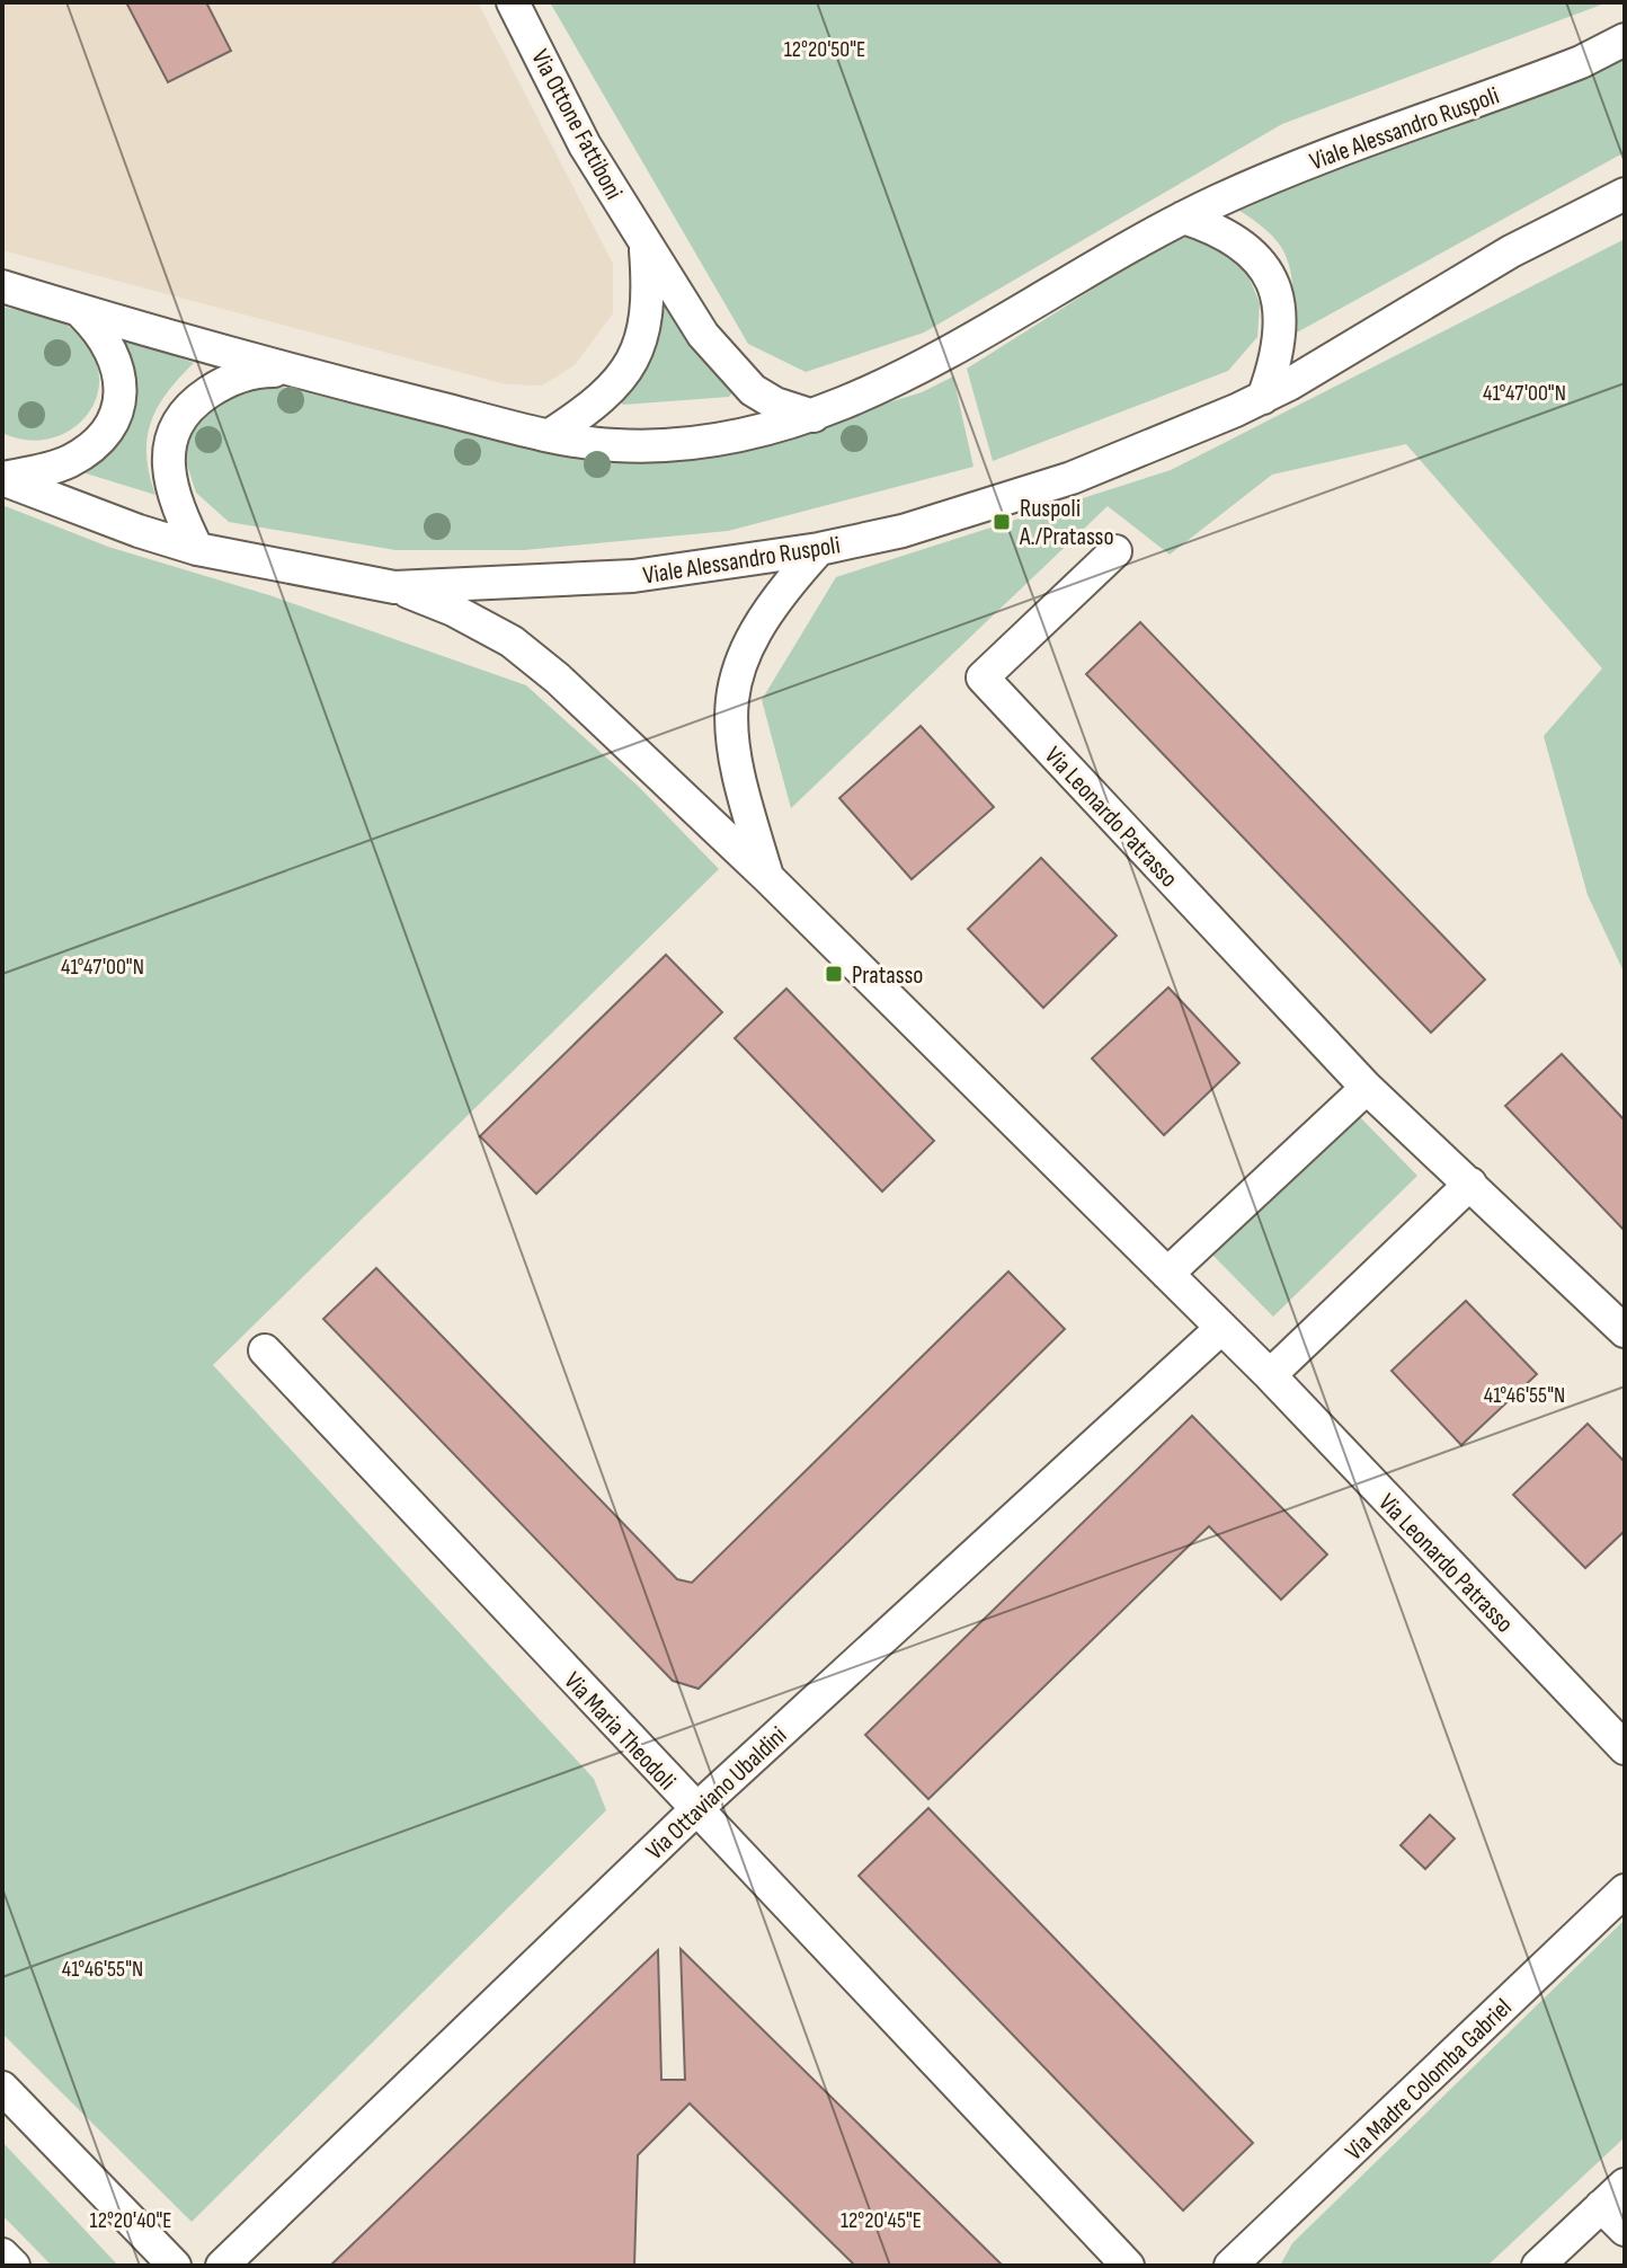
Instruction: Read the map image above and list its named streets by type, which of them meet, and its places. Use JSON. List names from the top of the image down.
{
  "streets": {
    "street": [
      "Via Ottone Fattiboni",
      "Viale Alessandro Ruspoli",
      "Via Leonardo Patrasso",
      "Via Maria Theodoli",
      "Via Ottaviano Ubaldini",
      "Via Madre Colomba Gabriel"
    ]
  },
  "crossings": [
    ["Via Ottone Fattiboni", "Viale Alessandro Ruspoli"],
    ["Viale Alessandro Ruspoli", "Via Leonardo Patrasso"],
    ["Via Leonardo Patrasso", "Via Ottaviano Ubaldini"],
    ["Via Maria Theodoli", "Via Ottaviano Ubaldini"]
  ],
  "places": {
    "transit": ["Ruspoli A./Pratasso", "Pratasso"]
  },
  "coordinates": [
    "12°20'50\"E",
    "41°47'00\"N",
    "41°46'55\"N",
    "12°20'40\"E",
    "12°20'45\"E"
  ]
}
